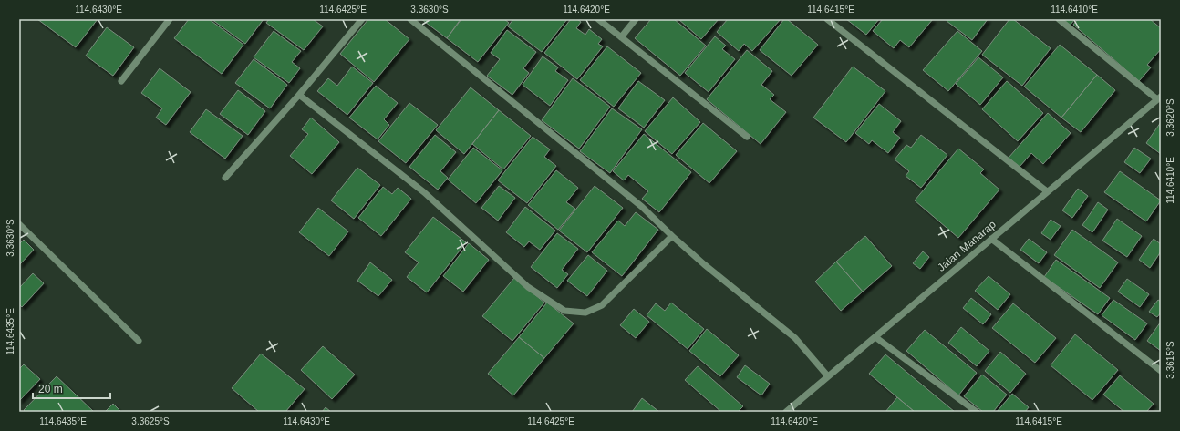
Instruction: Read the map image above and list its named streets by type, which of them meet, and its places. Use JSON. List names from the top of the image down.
{
  "streets": {
    "street": ["Jalan Manarap"]
  },
  "scale_bar": "20 m",
  "coordinates": [
    "114.6430°E",
    "114.6425°E",
    "3.3630°S",
    "114.6420°E",
    "114.6415°E",
    "114.6410°E",
    "3.3620°S",
    "114.6435°E",
    "3.3615°S",
    "3.3625°S"
  ]
}
